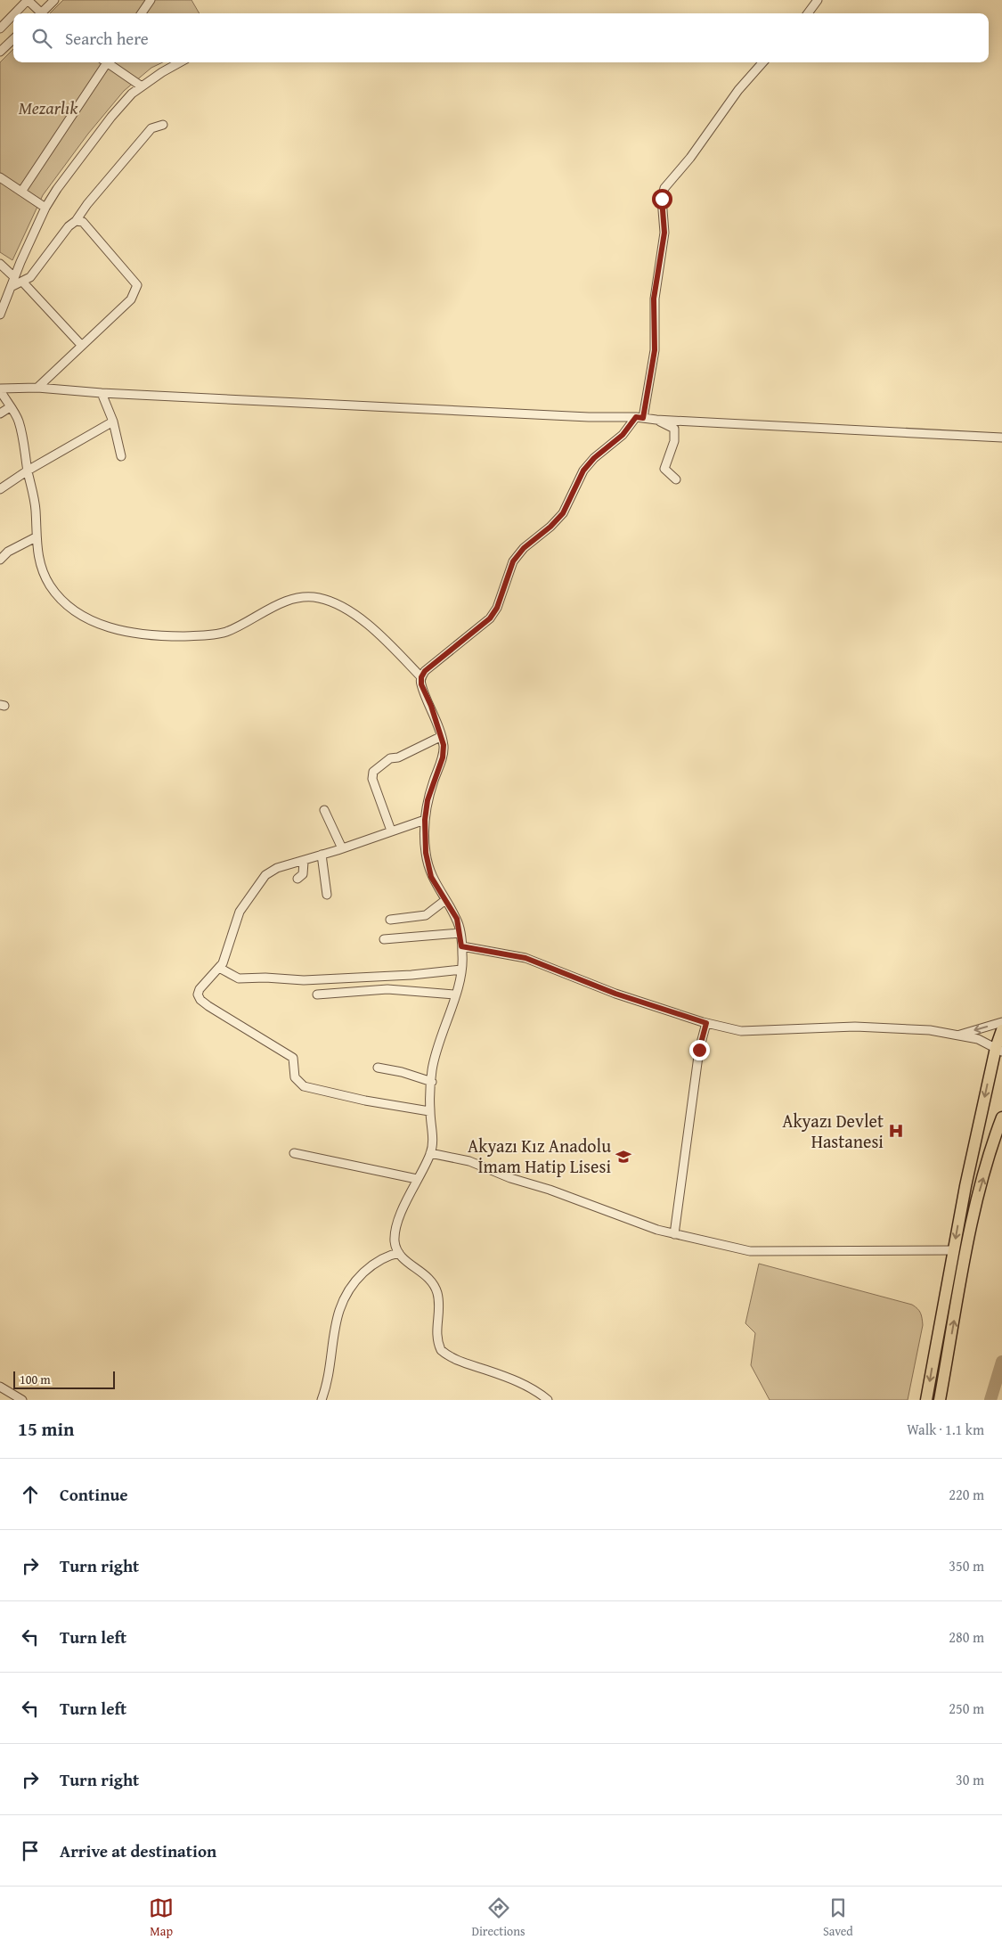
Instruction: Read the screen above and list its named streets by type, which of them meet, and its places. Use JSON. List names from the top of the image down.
{
  "parks": ["Mezarlık"],
  "places": {
    "hospital": ["Akyazı Devlet Hastanesi"],
    "school or university": ["Akyazı Kız Anadolu İmam Hatip Lisesi"]
  },
  "scale_bar": "100 m",
  "page": {
    "search": "Search here",
    "scale": "100 m",
    "heading": ["15 min", "Walk · 1.1 km"],
    "list": [
      ["Continue", "220 m"],
      ["Turn right", "350 m"],
      ["Turn left", "280 m"],
      ["Turn left", "250 m"],
      ["Turn right", "30 m"],
      "Arrive at destination"
    ],
    "nav": ["Map", "Directions", "Saved"]
  }
}
